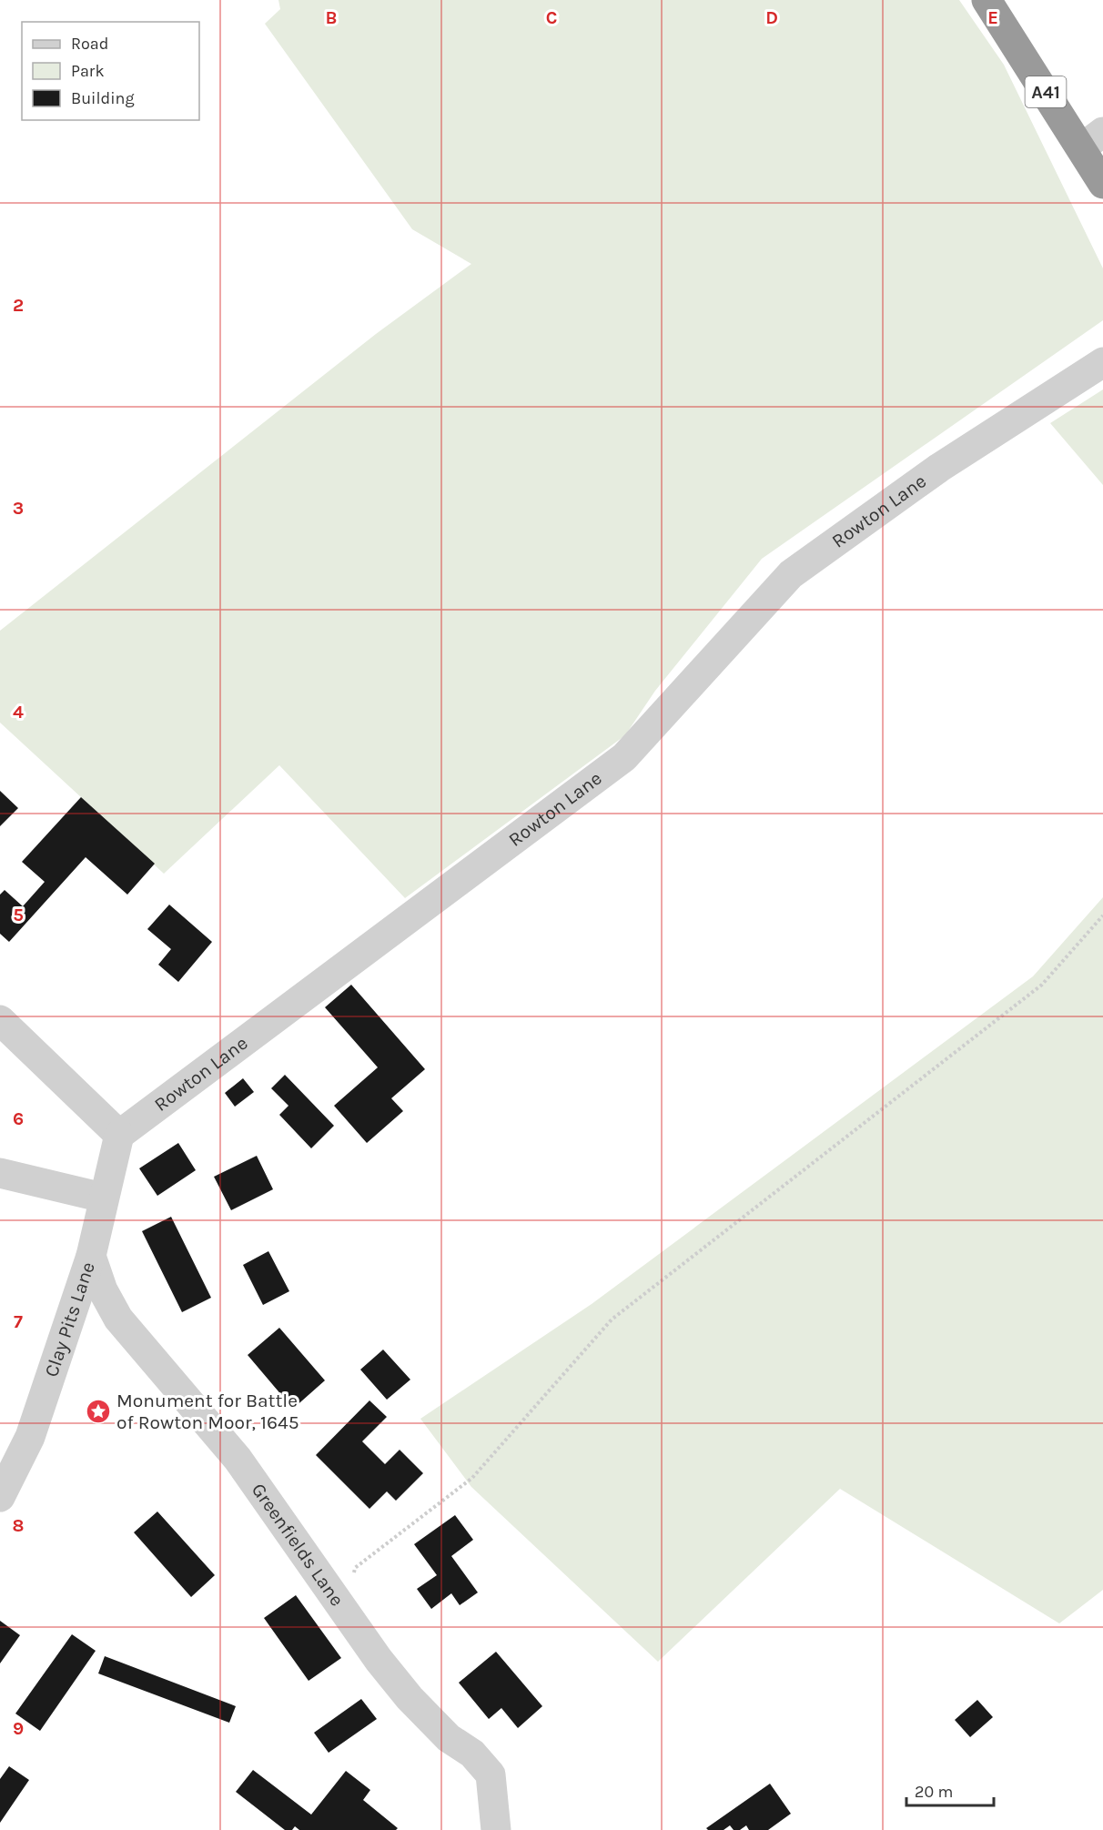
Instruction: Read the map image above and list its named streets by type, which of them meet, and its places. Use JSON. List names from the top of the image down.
{
  "streets": {
    "highway": ["A41"],
    "street": ["Rowton Lane", "Clay Pits Lane", "Greenfields Lane"]
  },
  "crossings": [
    ["Rowton Lane", "Clay Pits Lane"],
    ["Clay Pits Lane", "Greenfields Lane"]
  ],
  "places": {
    "place": ["Monument for Battle of Rowton Moor, 1645"]
  },
  "legend": ["Road", "Park", "Building"],
  "scale_bar": "20 m",
  "grid": {
    "columns": [
      "B",
      "C",
      "D",
      "E"
    ],
    "rows": [
      "2",
      "3",
      "4",
      "5",
      "6",
      "7",
      "8",
      "9"
    ]
  }
}
